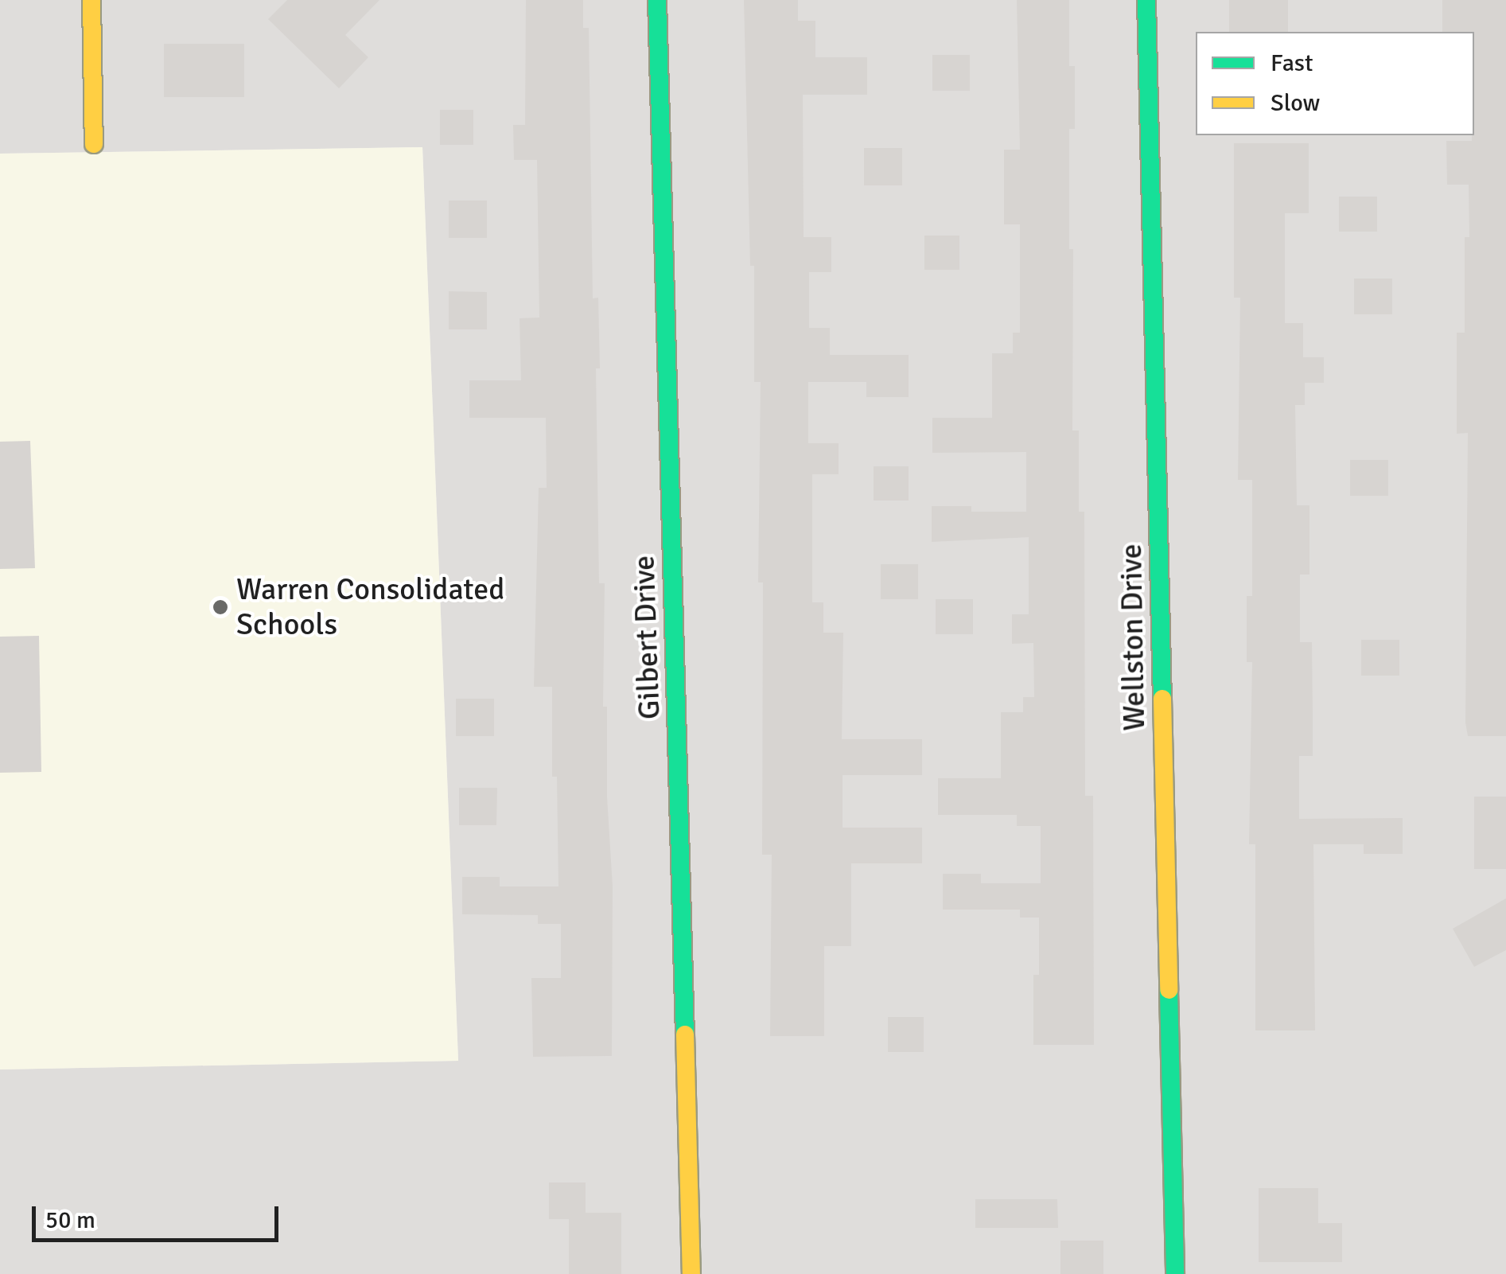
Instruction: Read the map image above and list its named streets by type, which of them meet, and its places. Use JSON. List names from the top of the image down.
{
  "streets": {
    "street": ["Gilbert Drive", "Wellston Drive"]
  },
  "places": ["Warren Consolidated Schools"],
  "legend": ["Fast", "Slow"],
  "scale_bar": "50 m"
}
